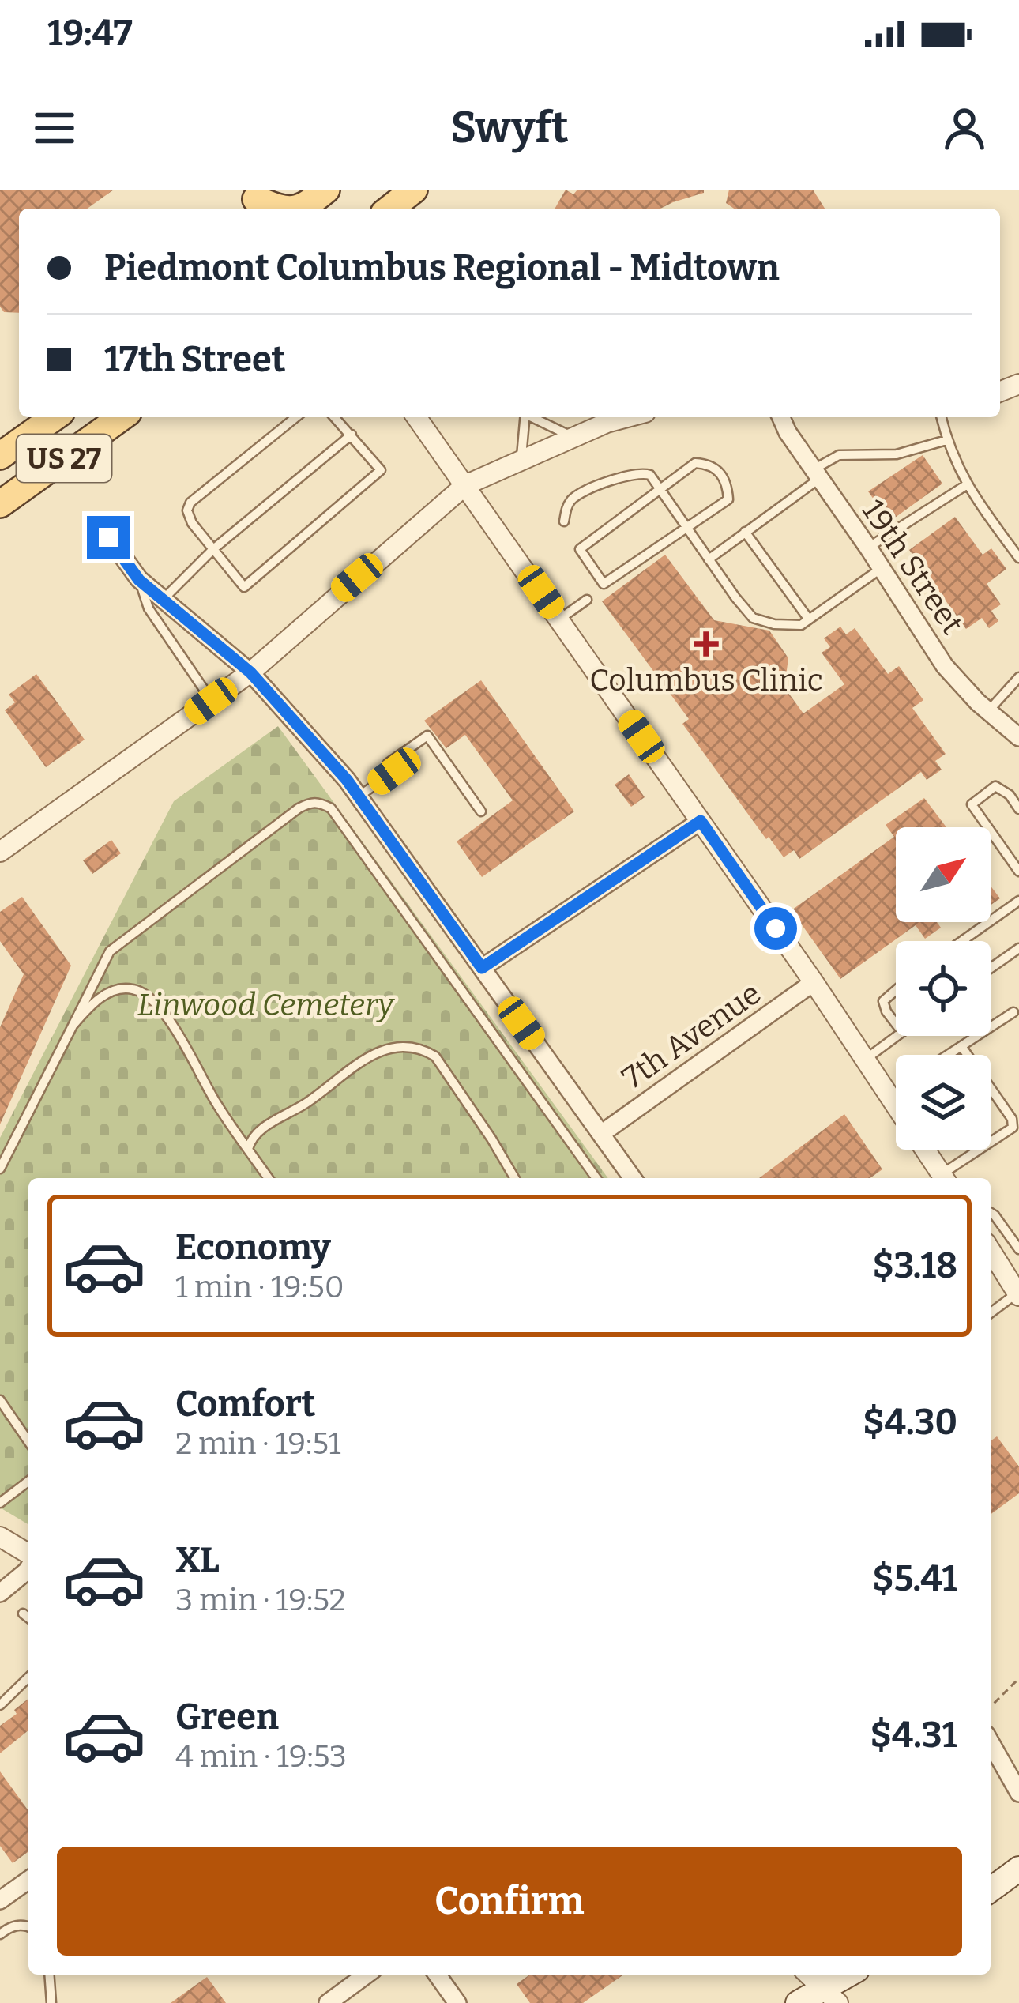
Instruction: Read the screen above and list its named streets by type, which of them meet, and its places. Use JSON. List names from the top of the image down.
{
  "streets": {
    "main road": ["US 27"],
    "street": ["19th Street", "7th Avenue"]
  },
  "parks": ["Linwood Cemetery"],
  "places": {
    "health": ["Columbus Clinic"]
  },
  "north": "top right",
  "page": {
    "status": "19:47",
    "header": "Swyft",
    "banner": ["Piedmont Columbus Regional - Midtown", "17th Street"],
    "list": [
      {
        "name": "Economy",
        "note": "1 min · 19:50",
        "value": "$3.18"
      },
      {
        "name": "Comfort",
        "note": "2 min · 19:51",
        "value": "$4.30"
      },
      {
        "name": "XL",
        "note": "3 min · 19:52",
        "value": "$5.41"
      },
      {
        "name": "Green",
        "note": "4 min · 19:53",
        "value": "$4.31"
      }
    ],
    "buttons": "Confirm"
  }
}
